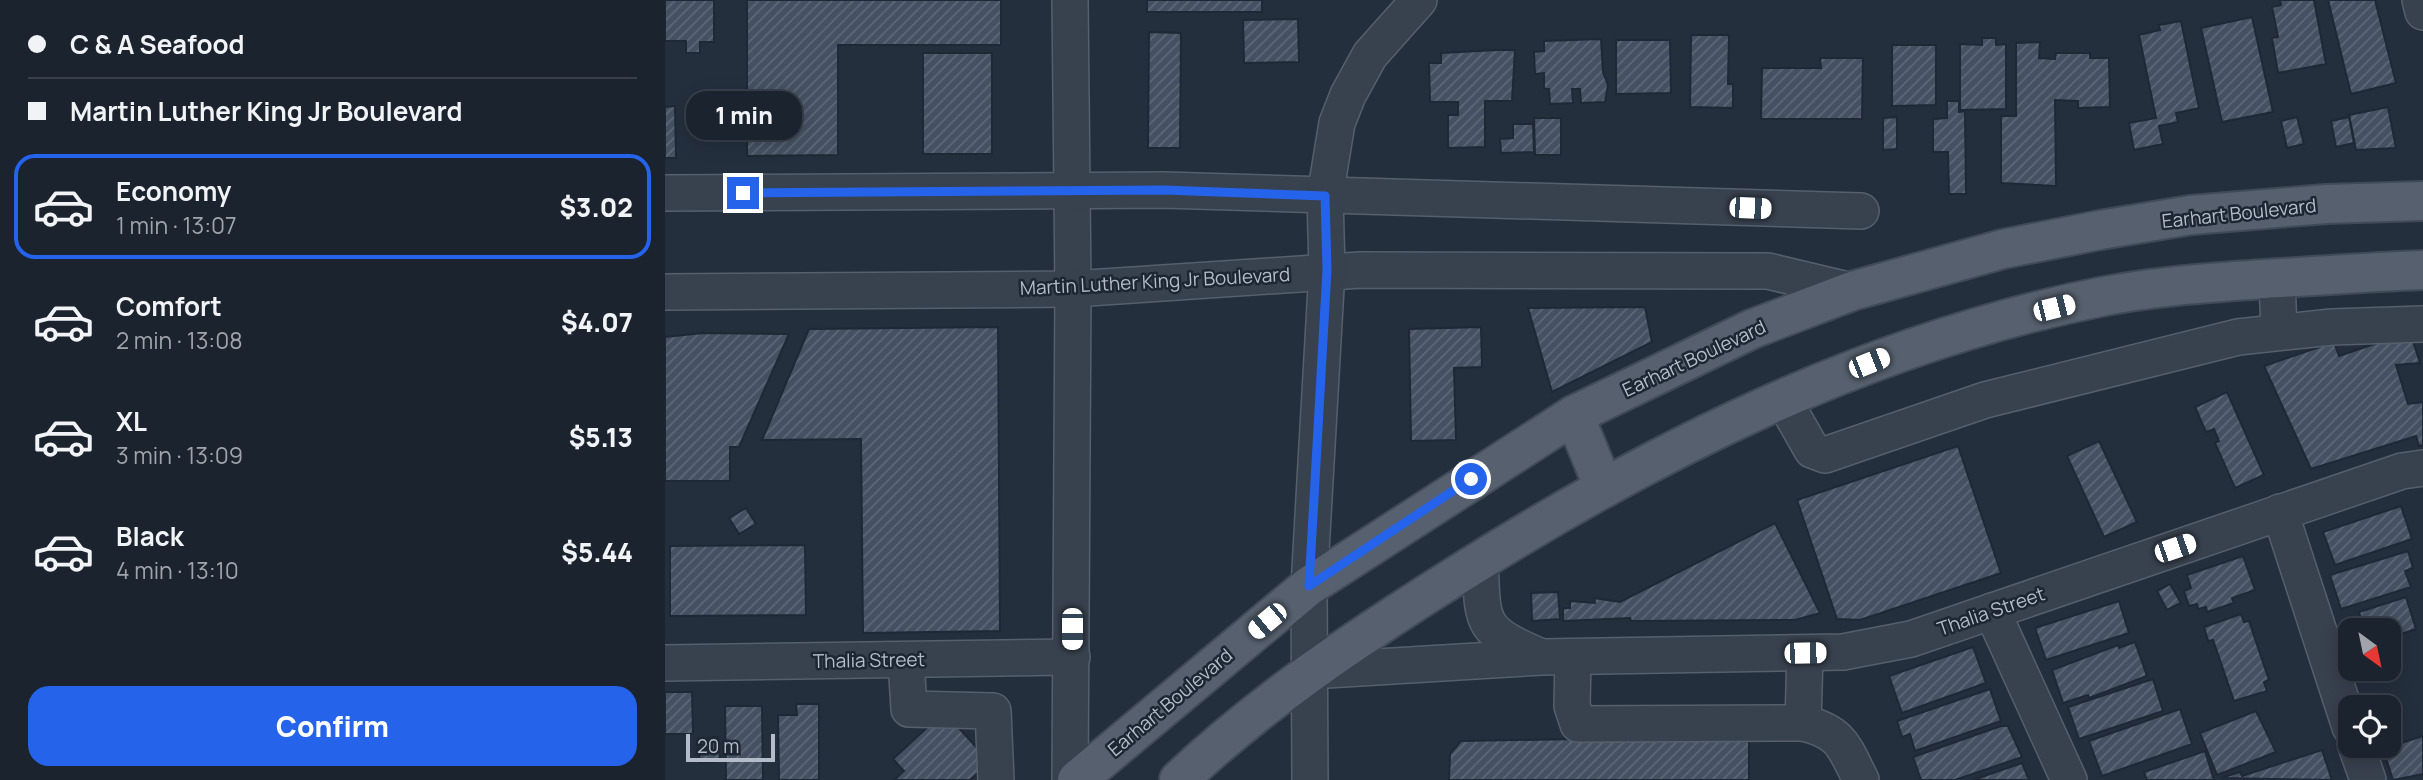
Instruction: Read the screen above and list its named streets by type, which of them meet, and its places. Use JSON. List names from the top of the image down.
{
  "streets": {
    "main road": ["Earhart Boulevard"],
    "street": ["Martin Luther King Jr Boulevard", "Thalia Street"]
  },
  "crossings": [
    ["Earhart Boulevard", "Martin Luther King Jr Boulevard"]
  ],
  "scale_bar": "20 m",
  "north": "bottom right",
  "page": {
    "banner": ["C & A Seafood", "Martin Luther King Jr Boulevard"],
    "bubble": "1 min",
    "list": [
      {
        "name": "Economy",
        "note": "1 min · 13:07",
        "value": "$3.02"
      },
      {
        "name": "Comfort",
        "note": "2 min · 13:08",
        "value": "$4.07"
      },
      {
        "name": "XL",
        "note": "3 min · 13:09",
        "value": "$5.13"
      },
      {
        "name": "Black",
        "note": "4 min · 13:10",
        "value": "$5.44"
      }
    ],
    "buttons": "Confirm",
    "scale": "20 m"
  }
}
